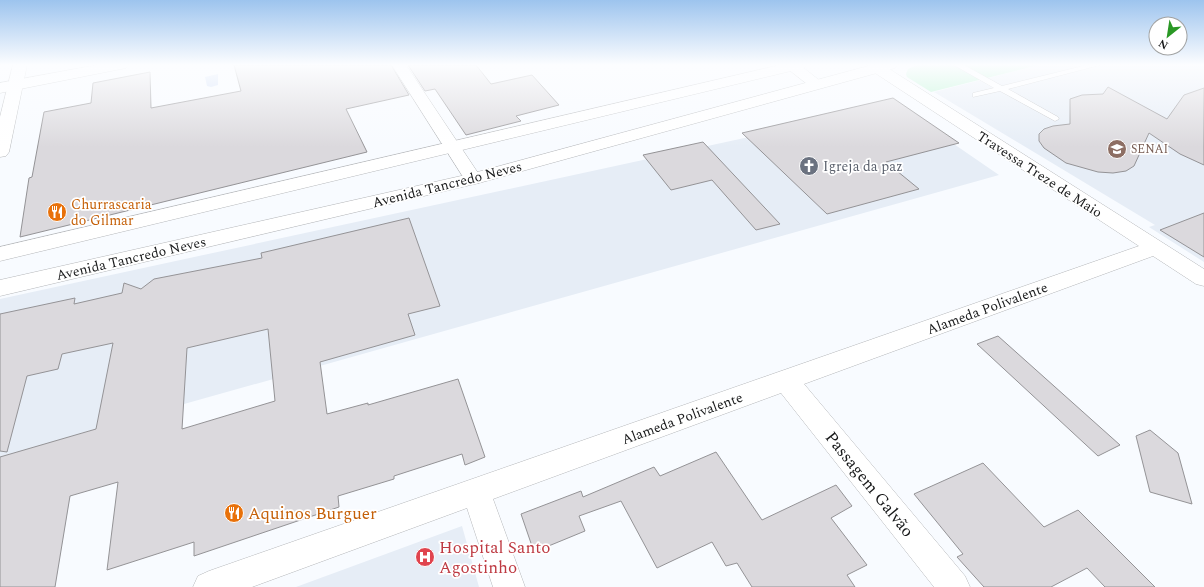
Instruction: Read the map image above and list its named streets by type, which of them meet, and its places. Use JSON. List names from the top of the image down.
{
  "streets": {
    "street": [
      "Travessa Treze de Maio",
      "Avenida Tancredo Neves",
      "Alameda Polivalente",
      "Passagem Galvão"
    ]
  },
  "crossings": [
    ["Travessa Treze de Maio", "Alameda Polivalente"],
    ["Alameda Polivalente", "Passagem Galvão"]
  ],
  "places": {
    "school or university": ["SENAI"],
    "church": ["Igreja da paz"],
    "restaurant": ["Churrascaria do Gilmar", "Aquinos Burguer"],
    "hospital": ["Hospital Santo Agostinho"]
  },
  "north": "bottom left"
}
